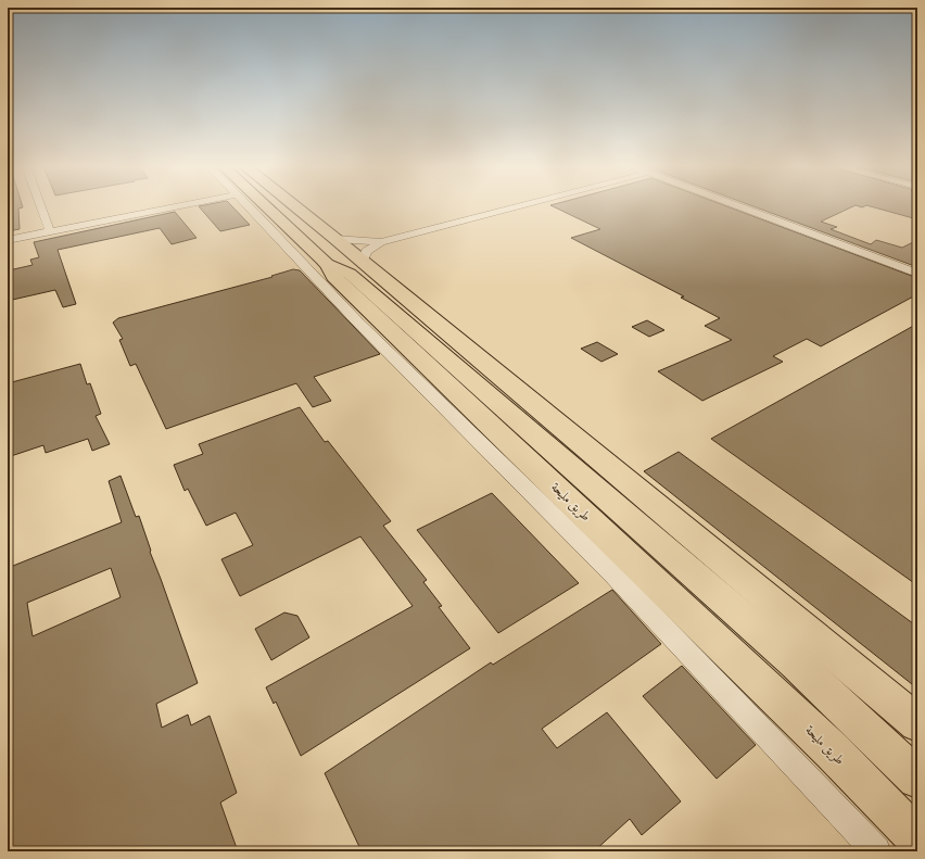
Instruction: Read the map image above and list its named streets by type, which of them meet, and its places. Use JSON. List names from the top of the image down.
{
  "streets": {
    "main road": ["طريق مليحة"]
  }
}
